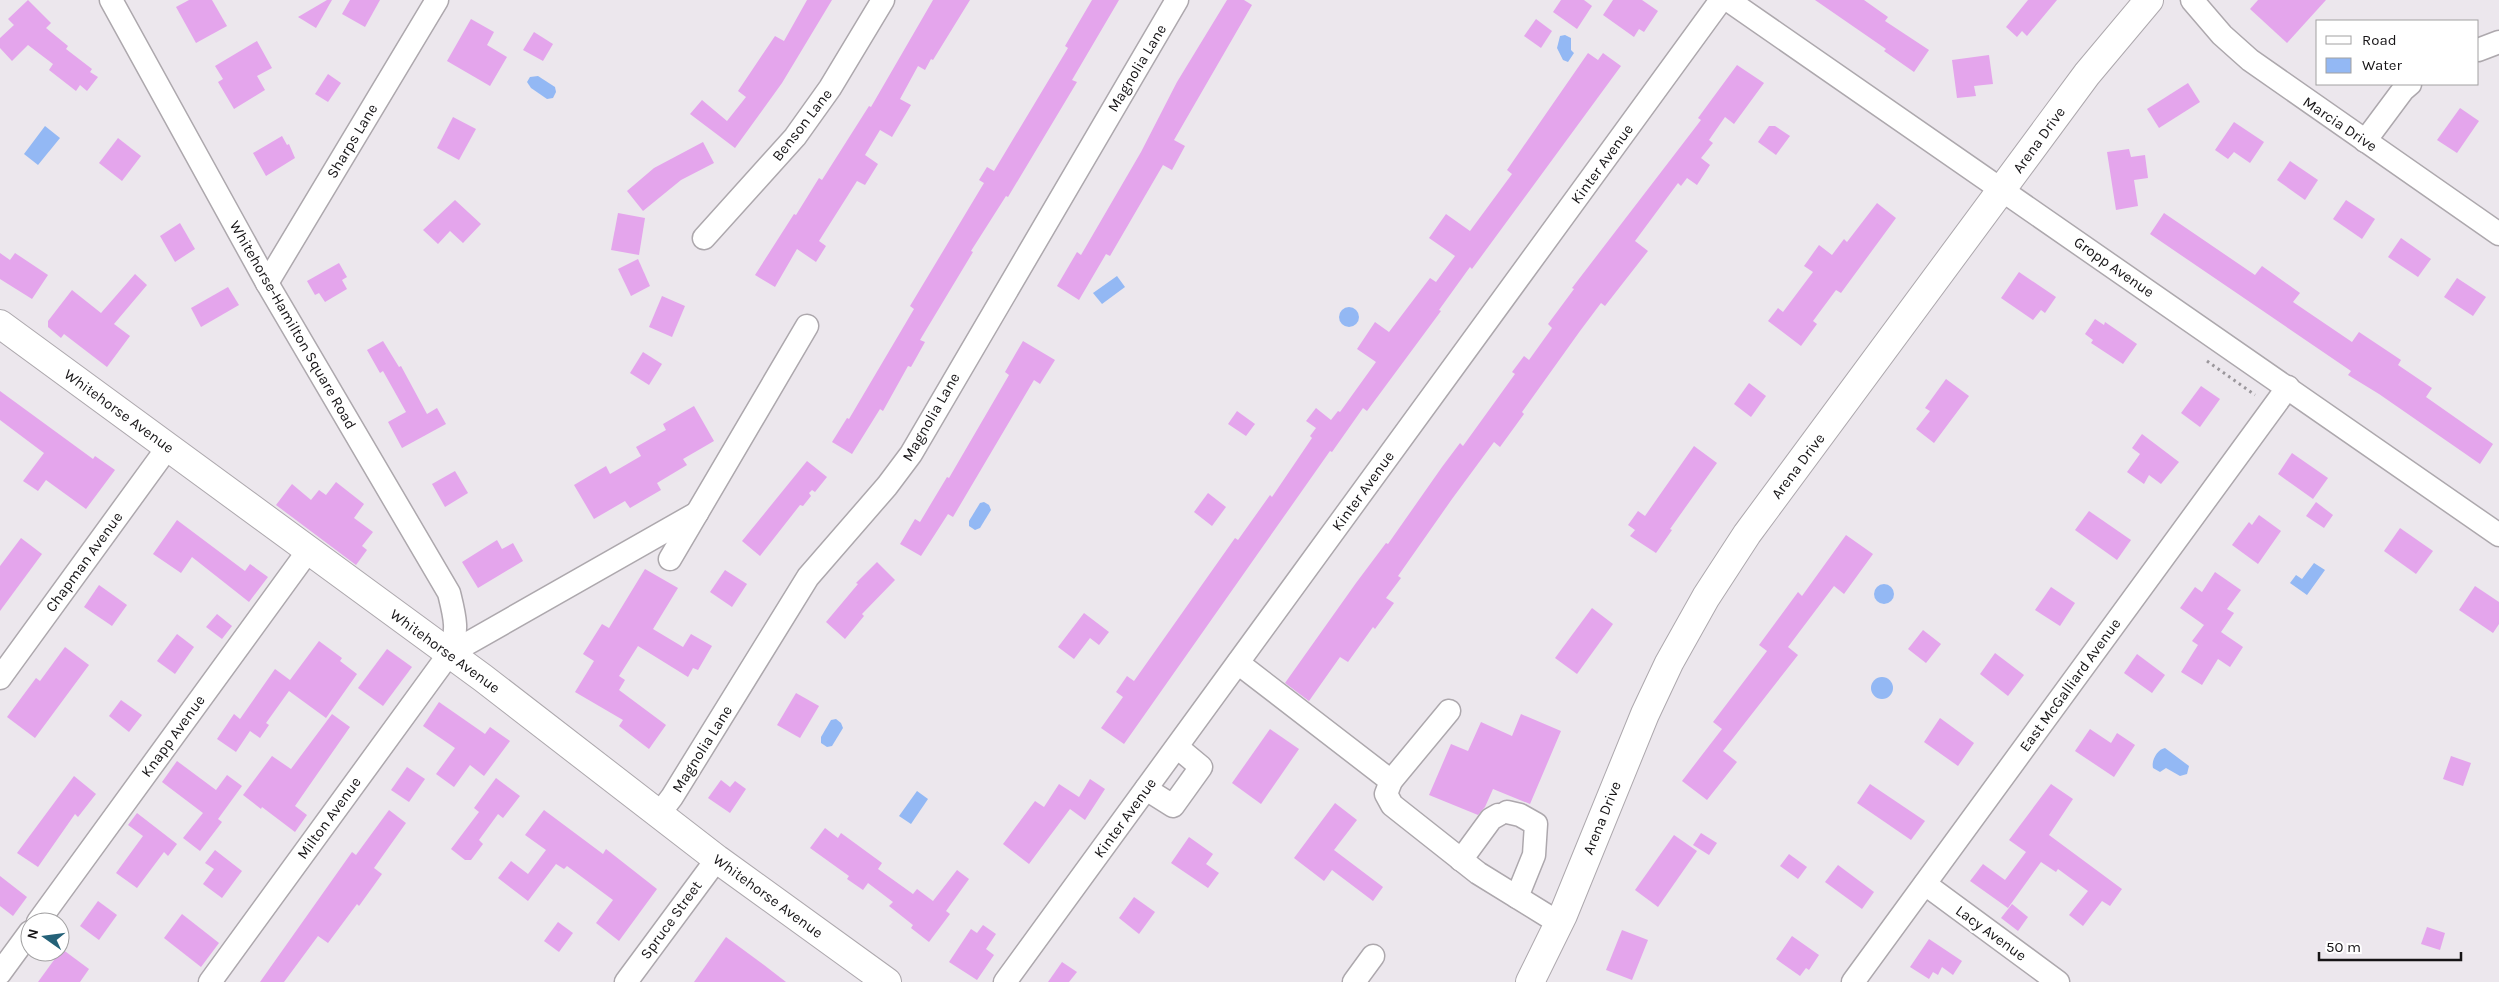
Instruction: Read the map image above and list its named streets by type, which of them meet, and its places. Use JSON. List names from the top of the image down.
{
  "streets": {
    "main road": ["Arena Drive", "Whitehorse Avenue"],
    "street": [
      "Magnolia Lane",
      "Marcia Drive",
      "Benson Lane",
      "Sharps Lane",
      "Kinter Avenue",
      "Gropp Avenue",
      "Whitehorse-Hamilton Square Road",
      "Chapman Avenue",
      "East McGalliard Avenue",
      "Knapp Avenue",
      "Milton Avenue",
      "Spruce Street",
      "Lacy Avenue"
    ]
  },
  "crossings": [
    ["Magnolia Lane", "Whitehorse Avenue"],
    ["Arena Drive", "Gropp Avenue"],
    ["Sharps Lane", "Whitehorse-Hamilton Square Road"],
    ["Gropp Avenue", "East McGalliard Avenue"],
    ["Whitehorse-Hamilton Square Road", "Whitehorse Avenue"],
    ["Whitehorse-Hamilton Square Road", "Milton Avenue"],
    ["Whitehorse Avenue", "Chapman Avenue"],
    ["Whitehorse Avenue", "Knapp Avenue"],
    ["Whitehorse Avenue", "Milton Avenue"],
    ["Whitehorse Avenue", "Spruce Street"],
    ["East McGalliard Avenue", "Lacy Avenue"]
  ],
  "legend": ["Road", "Water"],
  "scale_bar": "50 m",
  "north": "left"
}
